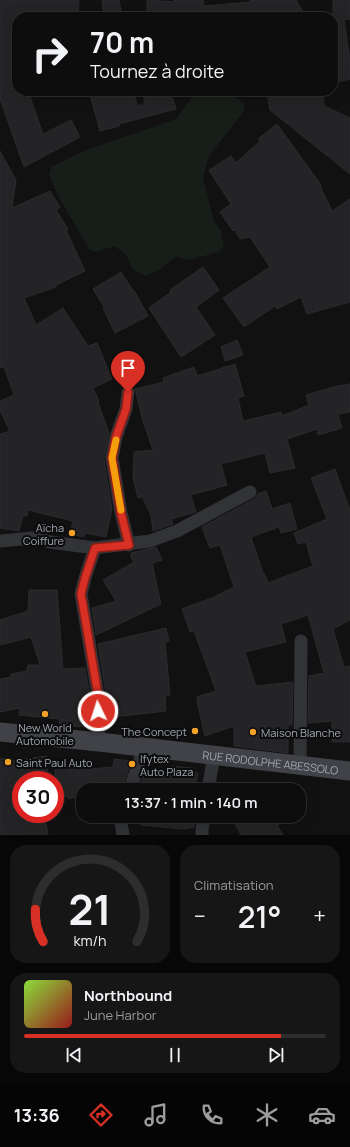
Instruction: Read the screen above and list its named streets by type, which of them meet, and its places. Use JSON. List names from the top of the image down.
{
  "streets": {
    "main road": ["RUE RODOLPHE ABESSOLO"]
  },
  "places": [
    "Aïcha Coiffure",
    "New World Automobile",
    "The Concept",
    "Maison Blanche",
    "Saint Paul Auto",
    "Ifytex Auto Plaza"
  ],
  "page": {
    "turn": ["70 m", "Tournez à droite"],
    "limit": "30",
    "trip": "13:37 · 1 min · 140 m",
    "tile": "Climatisation",
    "heat": ["−", "21°", "+"],
    "song": ["Northbound", "June Harbor"],
    "tabs": "13:36",
    "gauge": ["21", "km/h"]
  }
}
